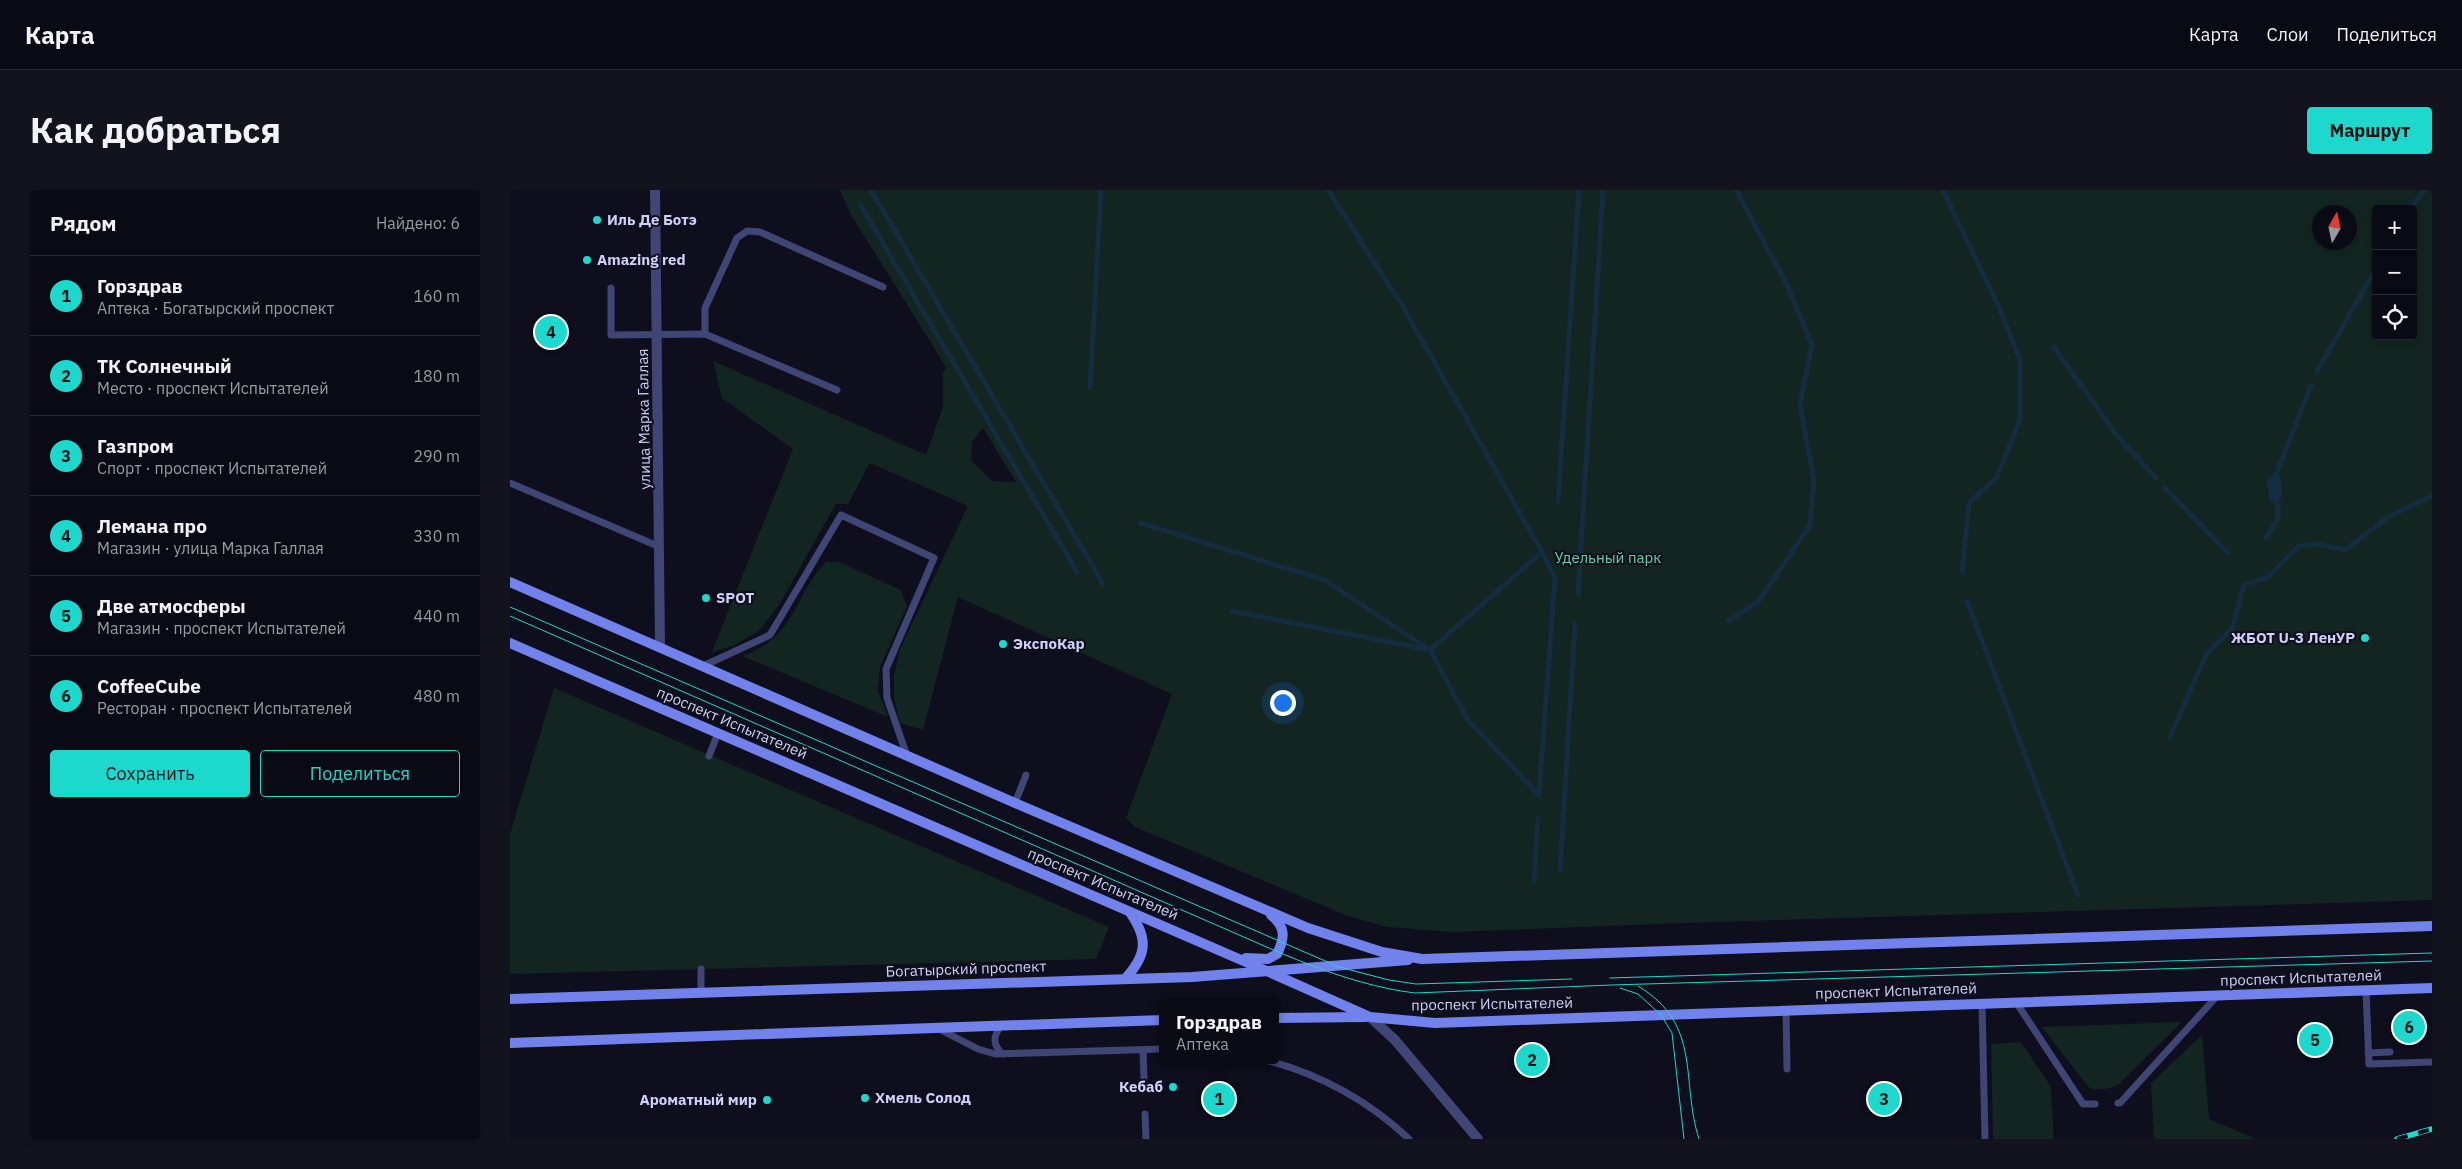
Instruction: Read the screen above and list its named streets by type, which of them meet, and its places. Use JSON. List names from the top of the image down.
{
  "streets": {
    "main road": ["проспект Испытателей", "Богатырский проспект"],
    "street": ["улица Марка Галлая"]
  },
  "crossings": [
    ["проспект Испытателей", "Богатырский проспект"]
  ],
  "parks": ["Удельный парк"],
  "places": [
    "Иль Де Ботэ",
    "Amazing red",
    "SPOT",
    "ЖБОТ U-3 ЛенУР",
    "ЭкспоКар",
    "Кебаб",
    "Хмель Солод",
    "Ароматный мир"
  ],
  "north": "top",
  "page": {
    "header": "Карта",
    "nav": ["Карта", "Слои", "Поделиться"],
    "title": "Как добраться",
    "buttons": [
      "Маршрут",
      ["Сохранить", "Поделиться"]
    ],
    "heading": ["Рядом", "Найдено: 6"],
    "map_buttons": ["+", "−"],
    "list": [
      {
        "mark": "1",
        "name": "Горздрав",
        "note": "Аптека · Богатырский проспект",
        "value": "160 m"
      },
      {
        "mark": "2",
        "name": "ТК Солнечный",
        "note": "Место · проспект Испытателей",
        "value": "180 m"
      },
      {
        "mark": "3",
        "name": "Газпром",
        "note": "Спорт · проспект Испытателей",
        "value": "290 m"
      },
      {
        "mark": "4",
        "name": "Лемана про",
        "note": "Магазин · улица Марка Галлая",
        "value": "330 m"
      },
      {
        "mark": "5",
        "name": "Две атмосферы",
        "note": "Магазин · проспект Испытателей",
        "value": "440 m"
      },
      {
        "mark": "6",
        "name": "CoffeeCube",
        "note": "Ресторан · проспект Испытателей",
        "value": "480 m"
      }
    ],
    "pins": [
      "4",
      "6",
      "5",
      "2",
      "1",
      "3"
    ],
    "popup": ["Горздрав", "Аптека"]
  }
}
